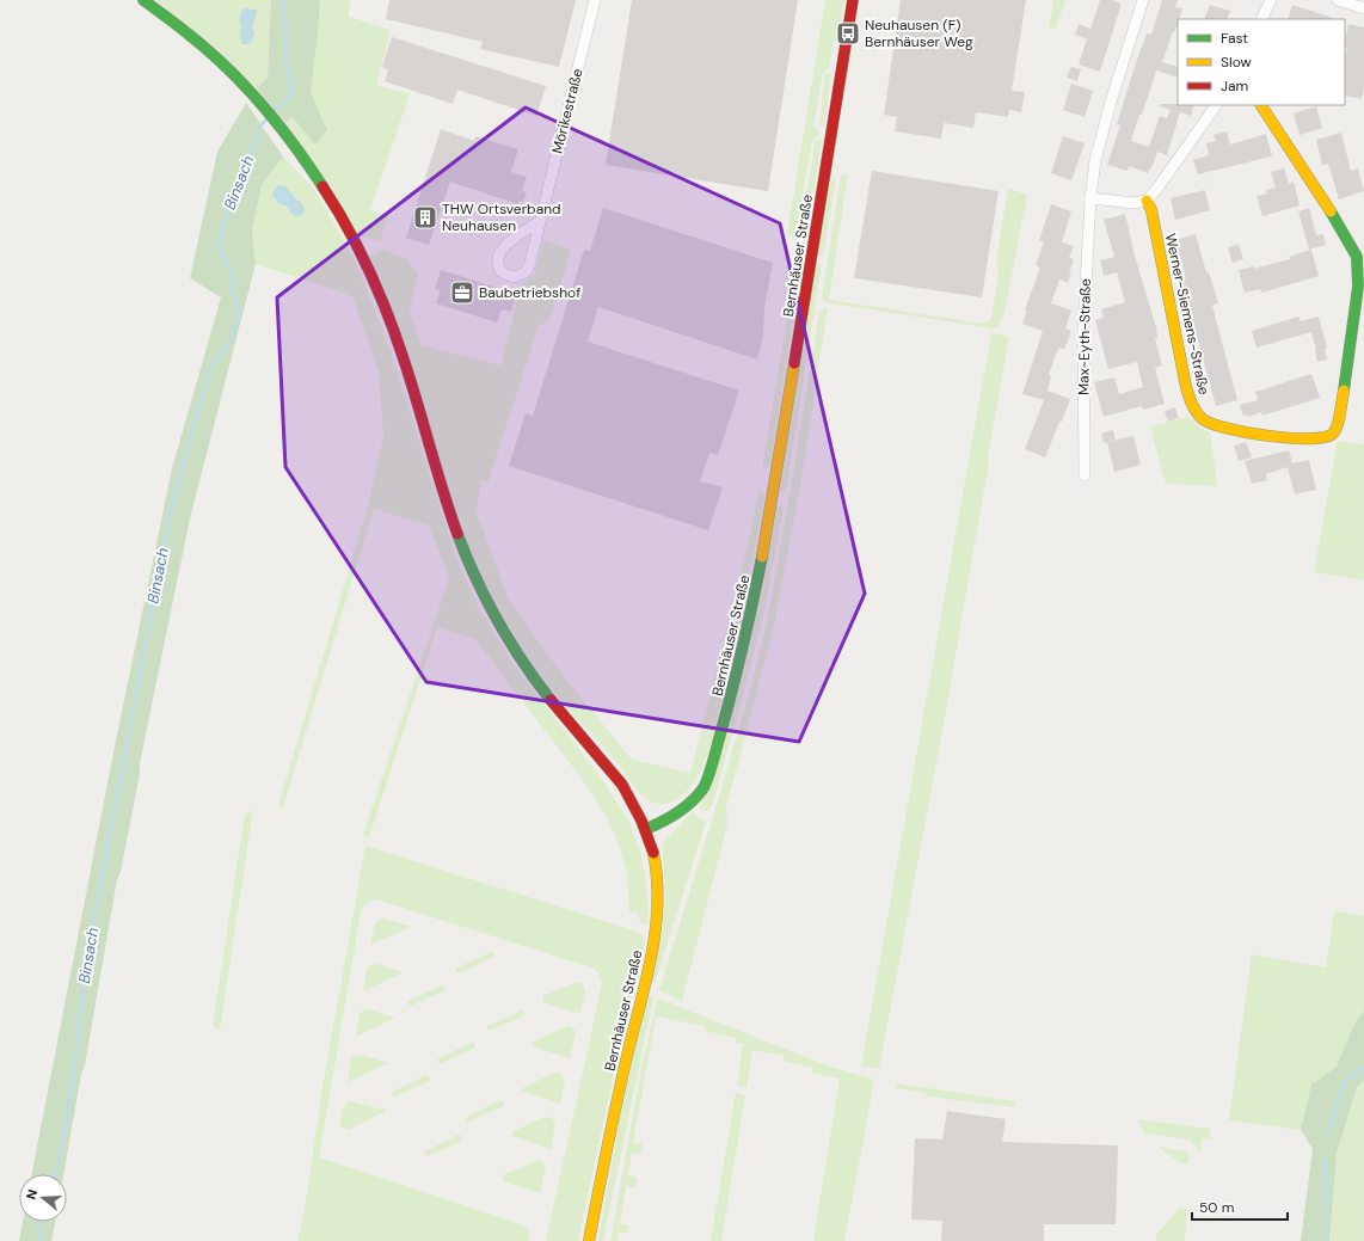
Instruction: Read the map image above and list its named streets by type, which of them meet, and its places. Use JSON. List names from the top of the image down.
{
  "streets": {
    "street": [
      "Mörikestraße",
      "Bernhäuser Straße",
      "Werner-Siemens-Straße",
      "Max-Eyth-Straße"
    ]
  },
  "water": ["Binsach"],
  "places": {
    "bus stop": ["Neuhausen (F) Bernhäuser Weg"],
    "building": ["THW Ortsverband Neuhausen"],
    "office": ["Baubetriebshof"]
  },
  "legend": ["Fast", "Slow", "Jam"],
  "scale_bar": "50 m",
  "north": "left"
}
